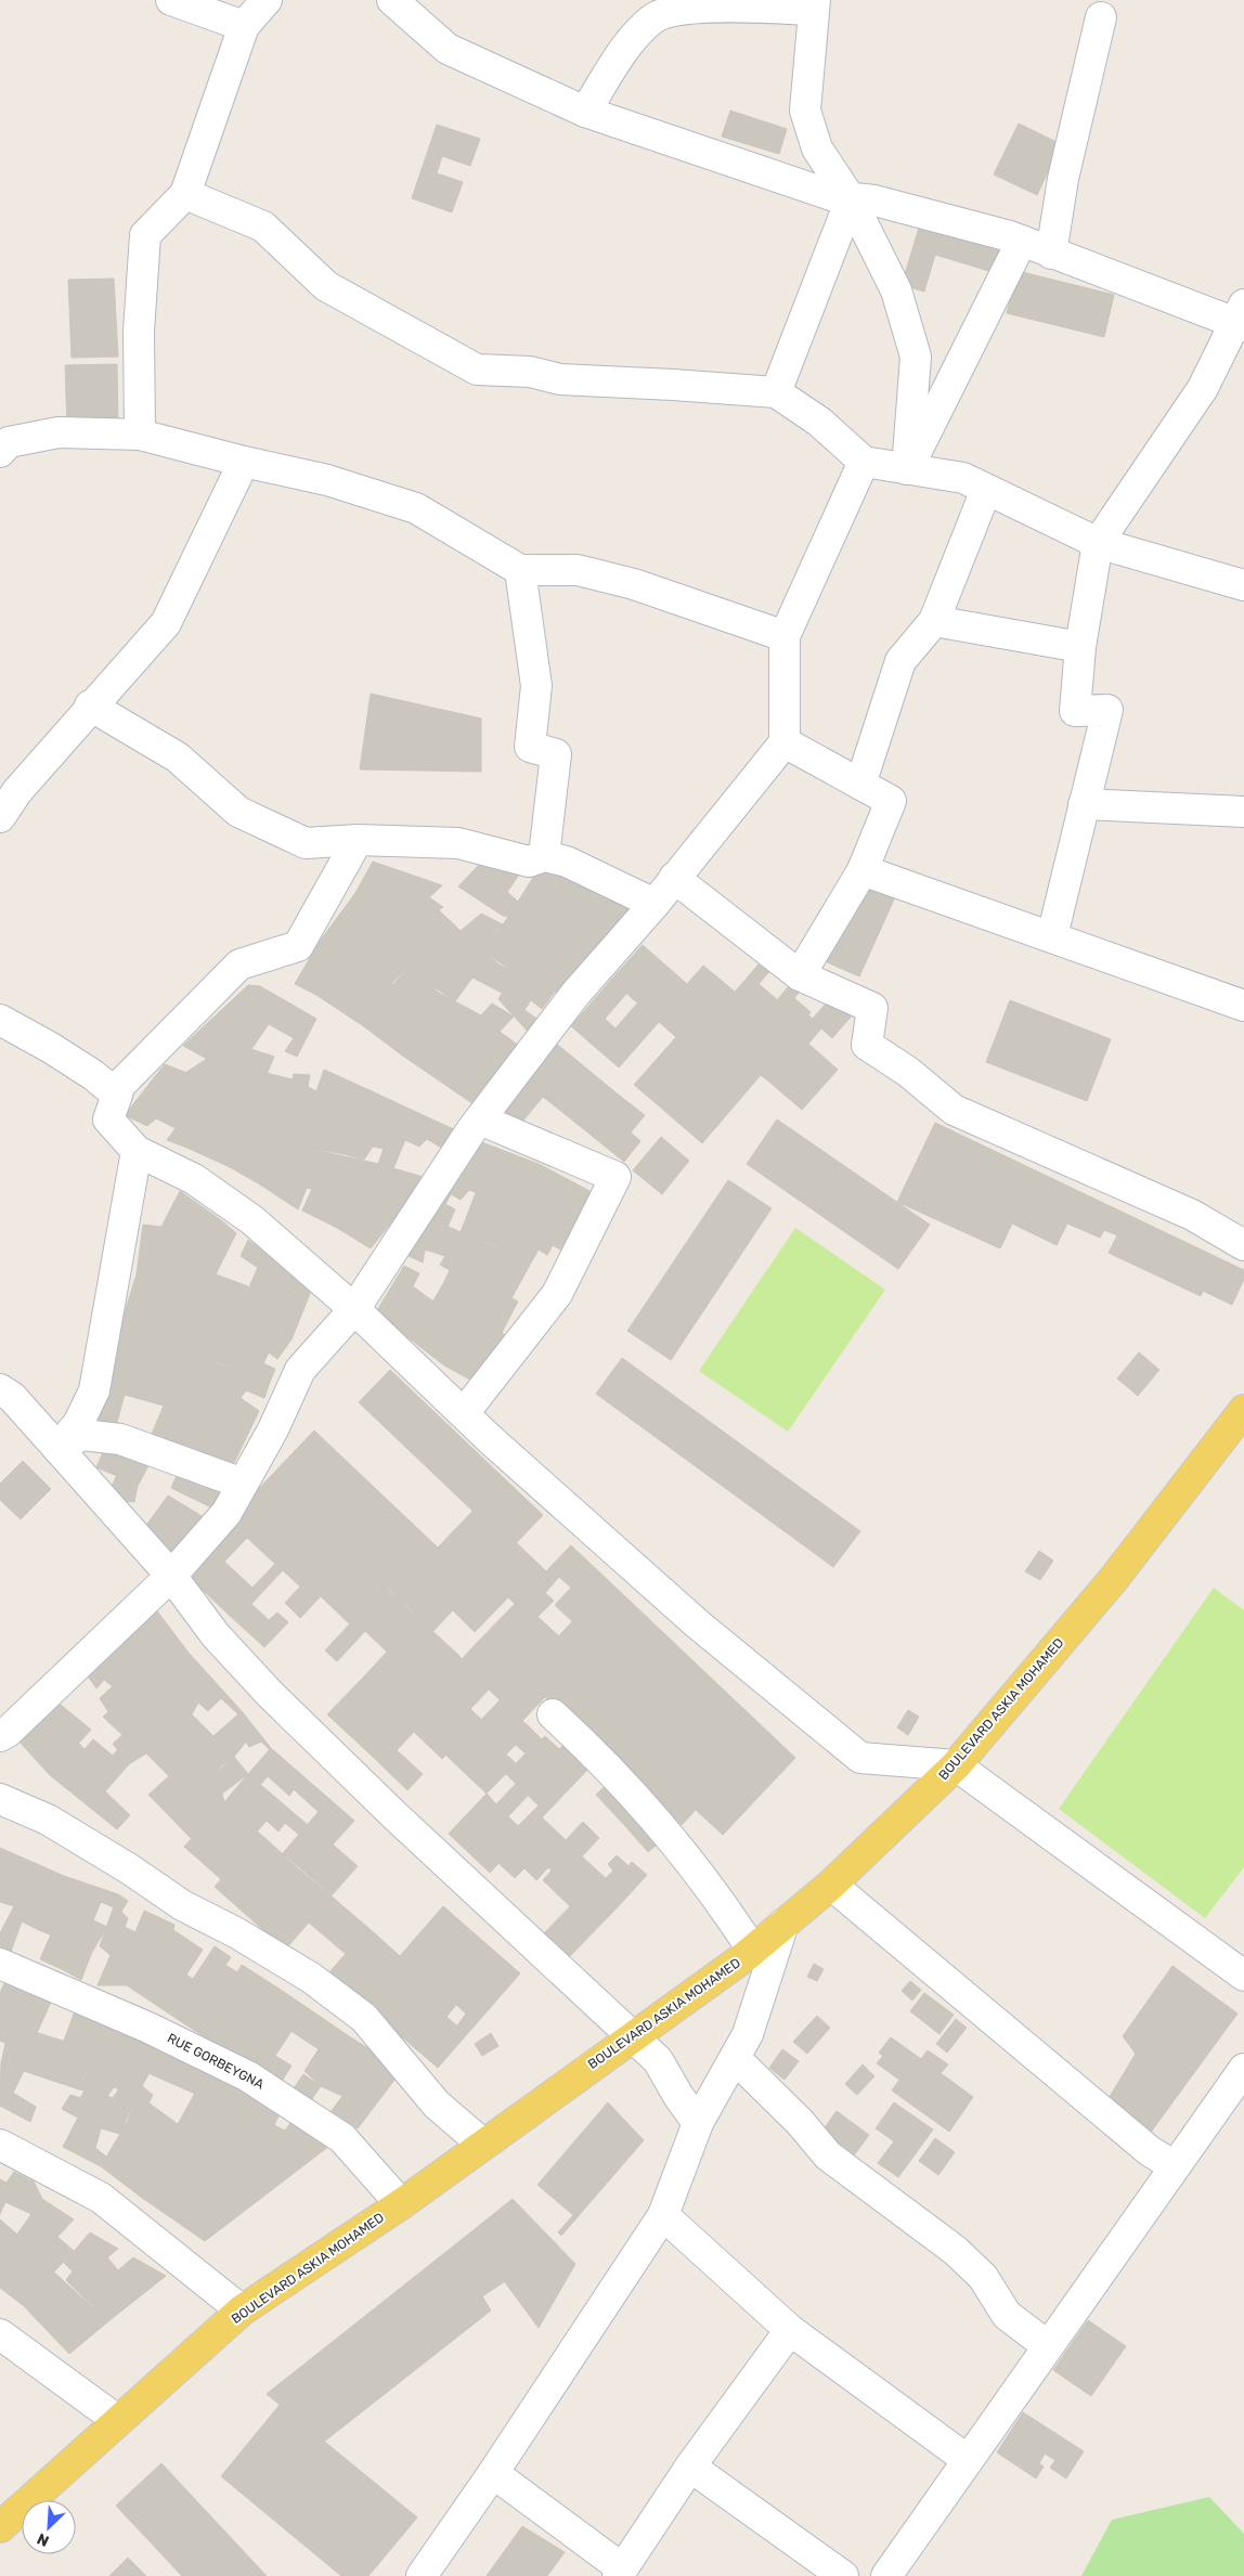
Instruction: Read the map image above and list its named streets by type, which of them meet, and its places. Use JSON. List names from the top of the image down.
{
  "streets": {
    "main road": ["BOULEVARD ASKIA MOHAMED"],
    "street": ["RUE GORBEYGNA"]
  },
  "crossings": [
    ["BOULEVARD ASKIA MOHAMED", "RUE GORBEYGNA"]
  ],
  "north": "bottom left"
}
